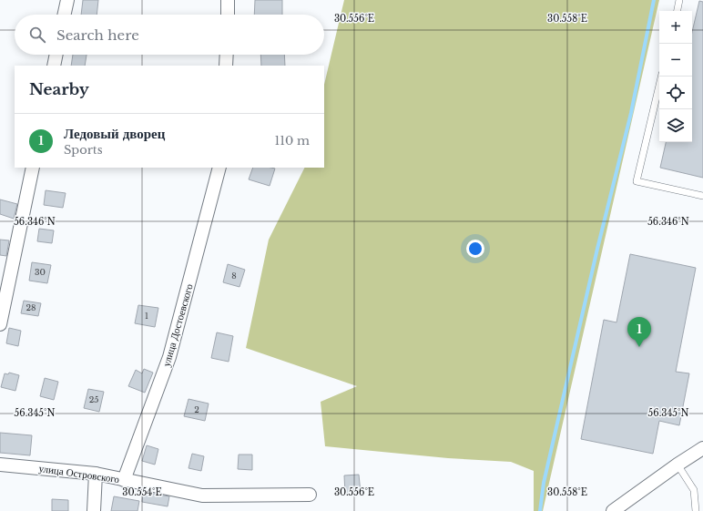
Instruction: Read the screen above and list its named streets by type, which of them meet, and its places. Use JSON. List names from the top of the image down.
{
  "streets": {
    "street": ["улица Достоевского", "улица Островского"]
  },
  "crossings": [
    ["улица Достоевского", "улица Островского"]
  ],
  "house_numbers": [
    "30",
    "8",
    "28",
    "1",
    "25",
    "2"
  ],
  "page": {
    "map_buttons": ["+", "−"],
    "search": "Search here",
    "heading": "Nearby",
    "list": [
      {
        "mark": "1",
        "name": "Ледовый дворец",
        "note": "Sports",
        "value": "110 m"
      }
    ],
    "pins": "1"
  },
  "coordinates": [
    "30.556°E",
    "30.558°E",
    "56.346°N",
    "56.345°N",
    "30.554°E"
  ]
}
